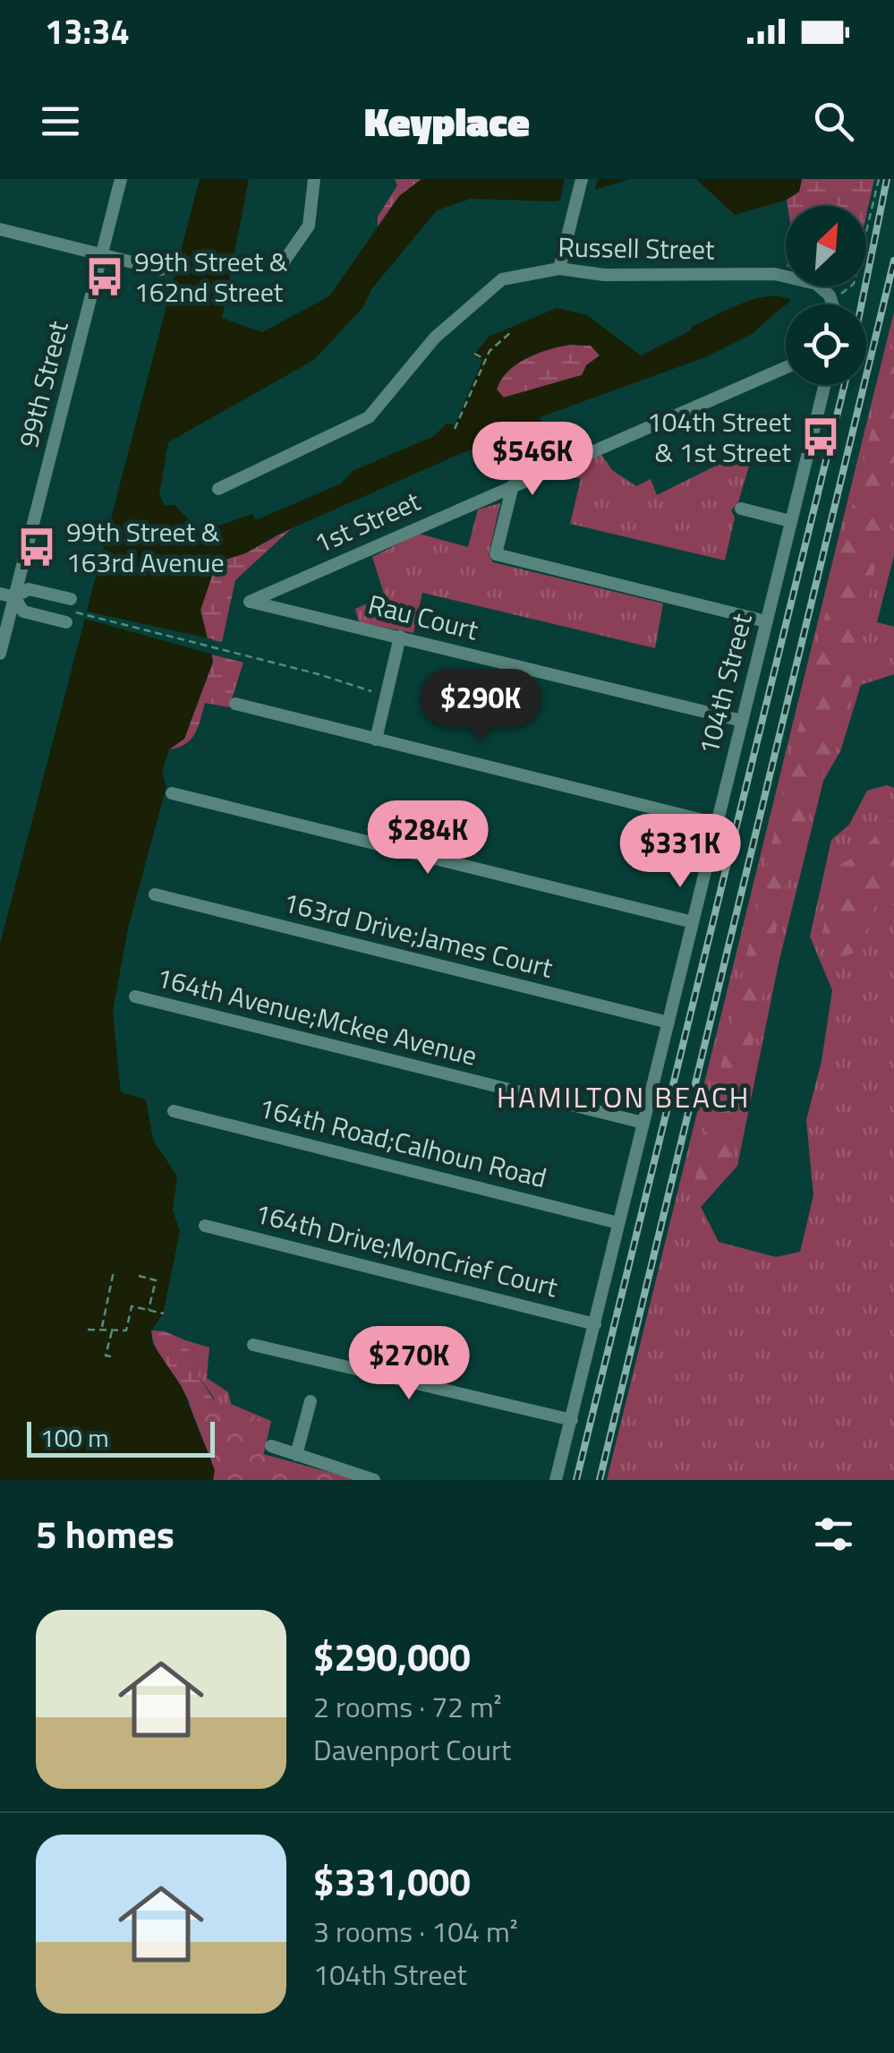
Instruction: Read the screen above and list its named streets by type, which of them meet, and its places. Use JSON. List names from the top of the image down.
{
  "streets": {
    "street": [
      "Russell Street",
      "99th Street",
      "1st Street",
      "Rau Court",
      "104th Street",
      "163rd Drive;James Court",
      "164th Avenue;Mckee Avenue",
      "164th Road;Calhoun Road",
      "164th Drive;MonCrief Court"
    ]
  },
  "crossings": [
    ["1st Street", "Rau Court"],
    ["Rau Court", "104th Street"],
    ["104th Street", "163rd Drive;James Court"],
    ["104th Street", "164th Avenue;Mckee Avenue"],
    ["104th Street", "164th Road;Calhoun Road"],
    ["104th Street", "164th Drive;MonCrief Court"]
  ],
  "districts": ["HAMILTON BEACH"],
  "places": {
    "bus stop": ["99th Street & 162nd Street", "104th Street & 1st Street", "99th Street & 163rd Avenue"]
  },
  "scale_bar": "100 m",
  "north": "top right",
  "page": {
    "status": "13:34",
    "header": "Keyplace",
    "price": [
      "$546K",
      "$290K",
      "$284K",
      "$331K",
      "$270K"
    ],
    "scale": "100 m",
    "heading": "5 homes",
    "list": [
      {
        "name": "$290,000",
        "note": "2 rooms · 72 m² · Davenport Court"
      },
      {
        "name": "$331,000",
        "note": "3 rooms · 104 m² · 104th Street"
      }
    ]
  }
}
